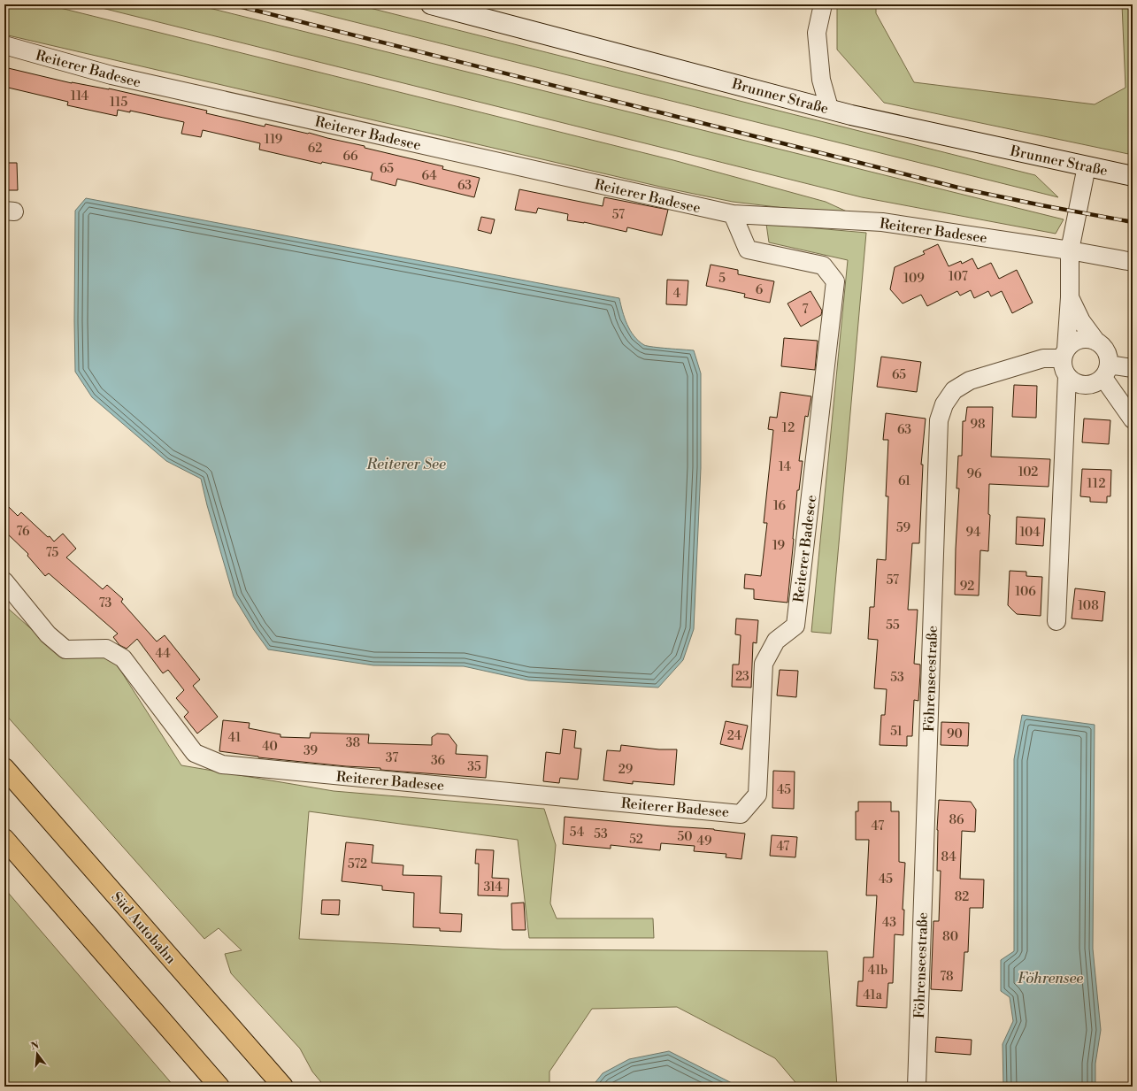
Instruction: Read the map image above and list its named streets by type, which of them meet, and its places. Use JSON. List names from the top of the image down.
{
  "streets": {
    "highway": ["Süd Autobahn"],
    "main road": ["Brunner Straße"],
    "street": ["Reiterer Badesee", "Föhrenseestraße"]
  },
  "water": ["Reiterer See", "Föhrensee"],
  "house_numbers": [
    "114",
    "115",
    "119",
    "62",
    "66",
    "65",
    "64",
    "63",
    "57",
    "107",
    "5",
    "109",
    "6",
    "4",
    "7",
    "65",
    "98",
    "12",
    "63",
    "14",
    "102",
    "96",
    "61",
    "112",
    "16",
    "59",
    "76",
    "94",
    "104",
    "19",
    "75",
    "57",
    "92",
    "106",
    "73",
    "108",
    "55",
    "44",
    "23",
    "53",
    "51",
    "90",
    "24",
    "41",
    "38",
    "40",
    "39",
    "37",
    "36",
    "35",
    "29",
    "45",
    "86",
    "47",
    "54",
    "53",
    "50",
    "52",
    "49",
    "47",
    "84",
    "572",
    "45",
    "314",
    "82",
    "43",
    "80",
    "41b",
    "78",
    "41a"
  ],
  "north": "top"
}
